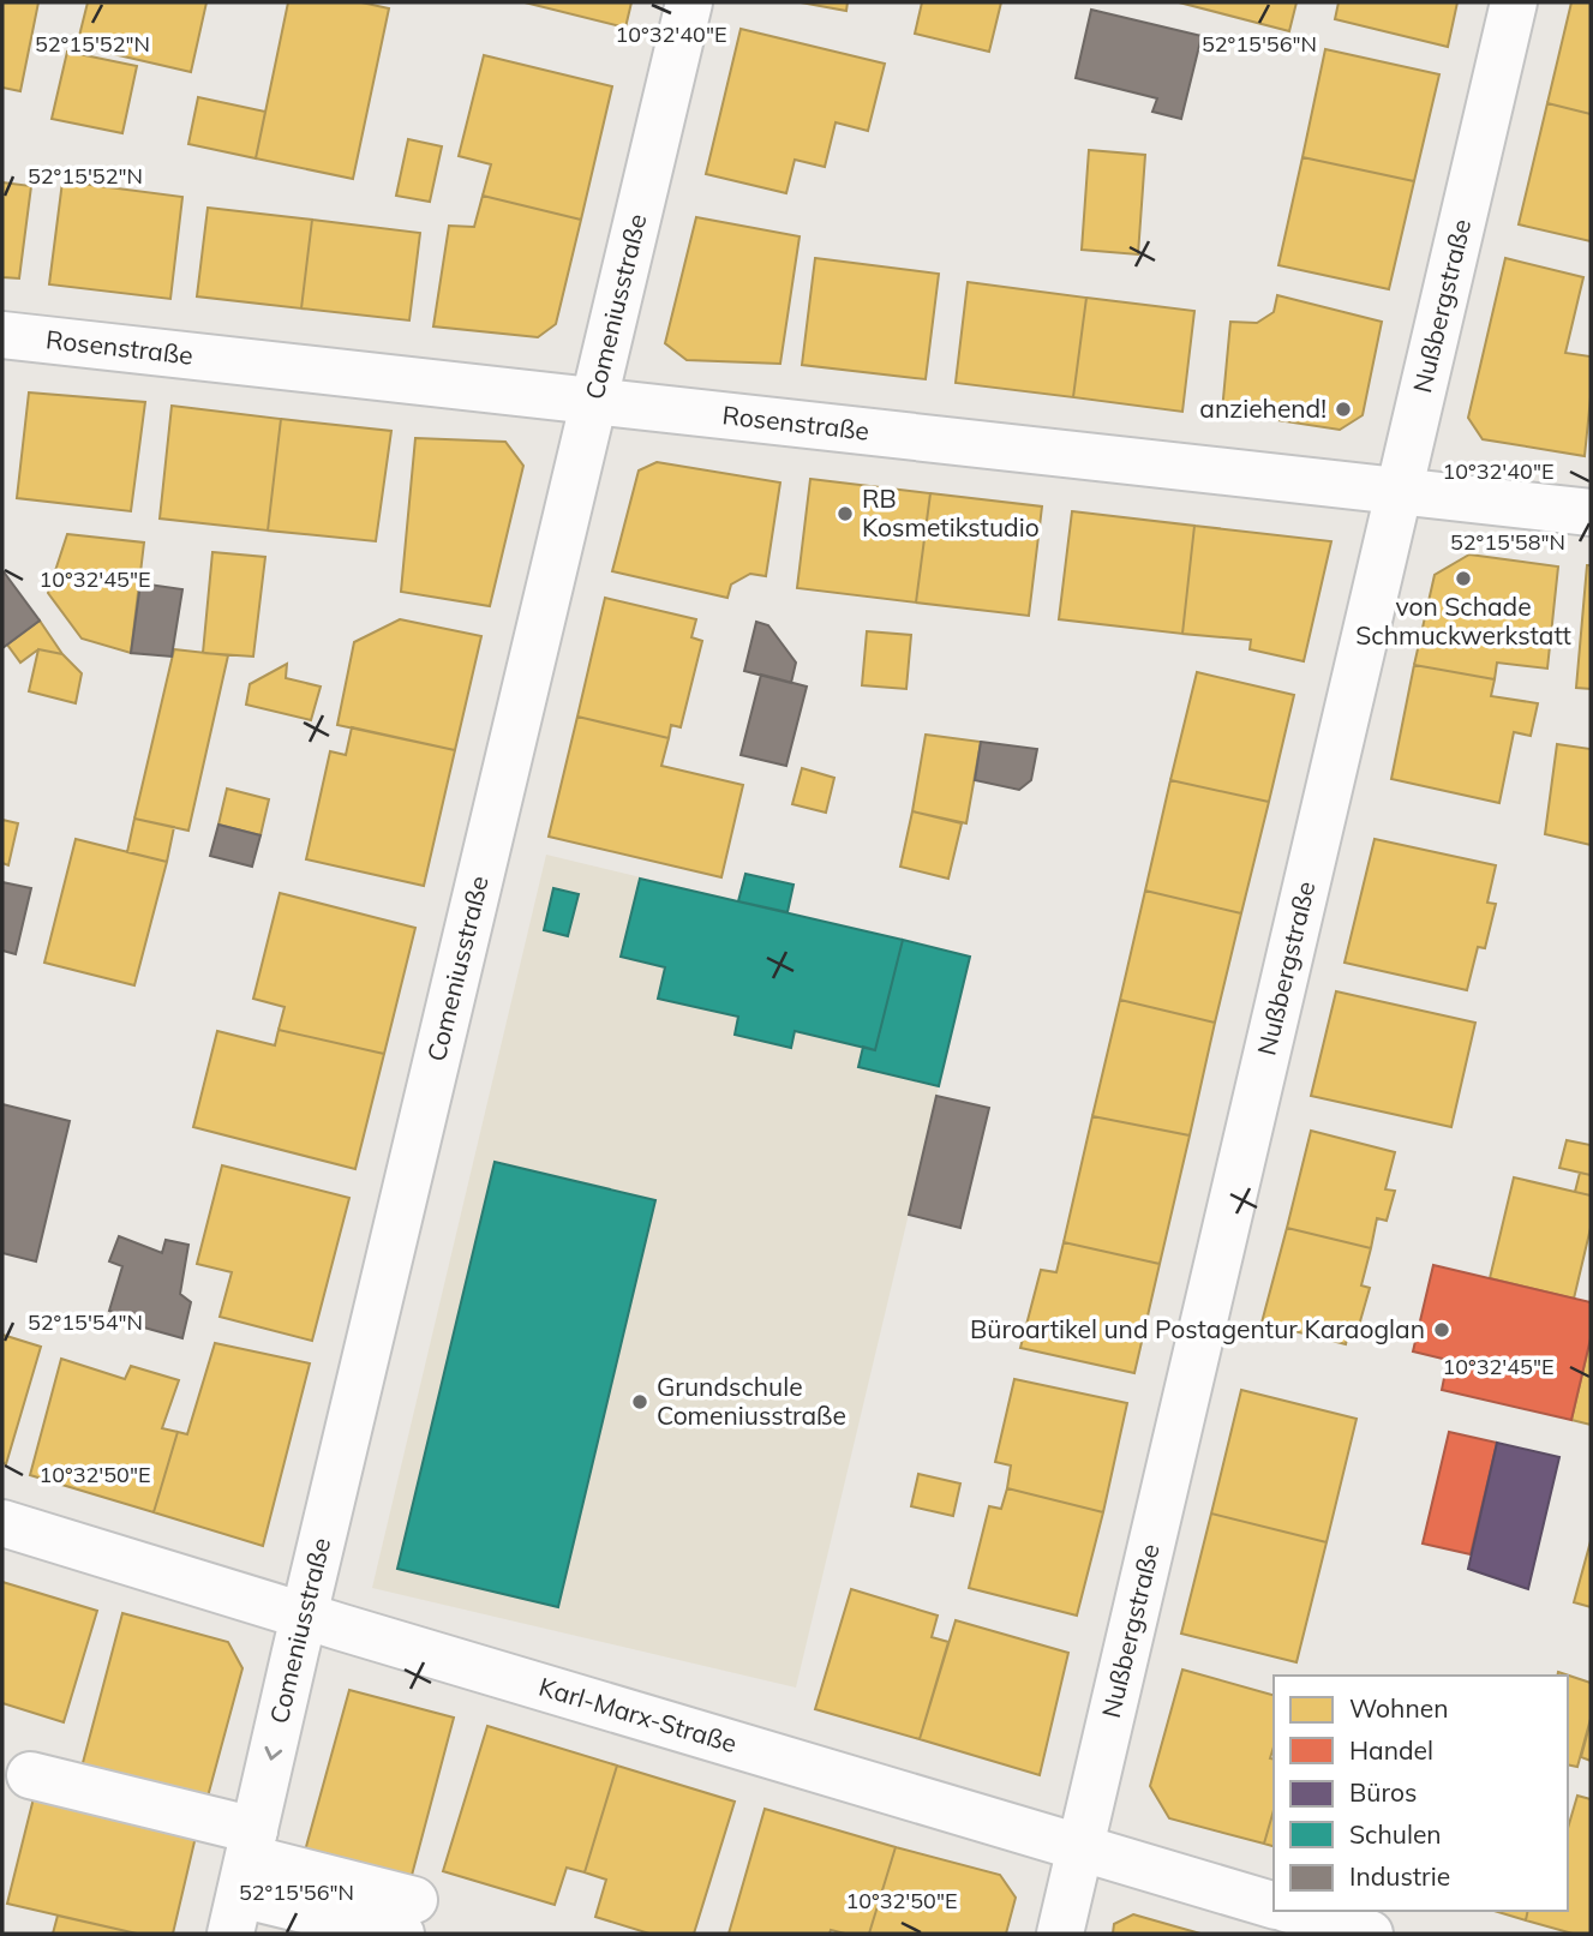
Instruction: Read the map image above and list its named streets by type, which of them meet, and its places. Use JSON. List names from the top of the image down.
{
  "streets": {
    "street": [
      "Nußbergstraße",
      "Comeniusstraße",
      "Rosenstraße",
      "Karl-Marx-Straße"
    ]
  },
  "crossings": [
    ["Nußbergstraße", "Rosenstraße"],
    ["Nußbergstraße", "Karl-Marx-Straße"],
    ["Comeniusstraße", "Rosenstraße"],
    ["Comeniusstraße", "Karl-Marx-Straße"]
  ],
  "places": [
    "anziehend!",
    "RB Kosmetikstudio",
    "von Schade Schmuckwerkstatt",
    "Büroartikel und Postagentur Karaoglan",
    "Grundschule Comeniusstraße"
  ],
  "legend": [
    "Wohnen",
    "Handel",
    "Büros",
    "Schulen",
    "Industrie"
  ],
  "coordinates": [
    "10°32'40\"E",
    "52°15'52\"N",
    "52°15'56\"N",
    "52°15'58\"N",
    "10°32'45\"E",
    "52°15'54\"N",
    "10°32'50\"E"
  ]
}
